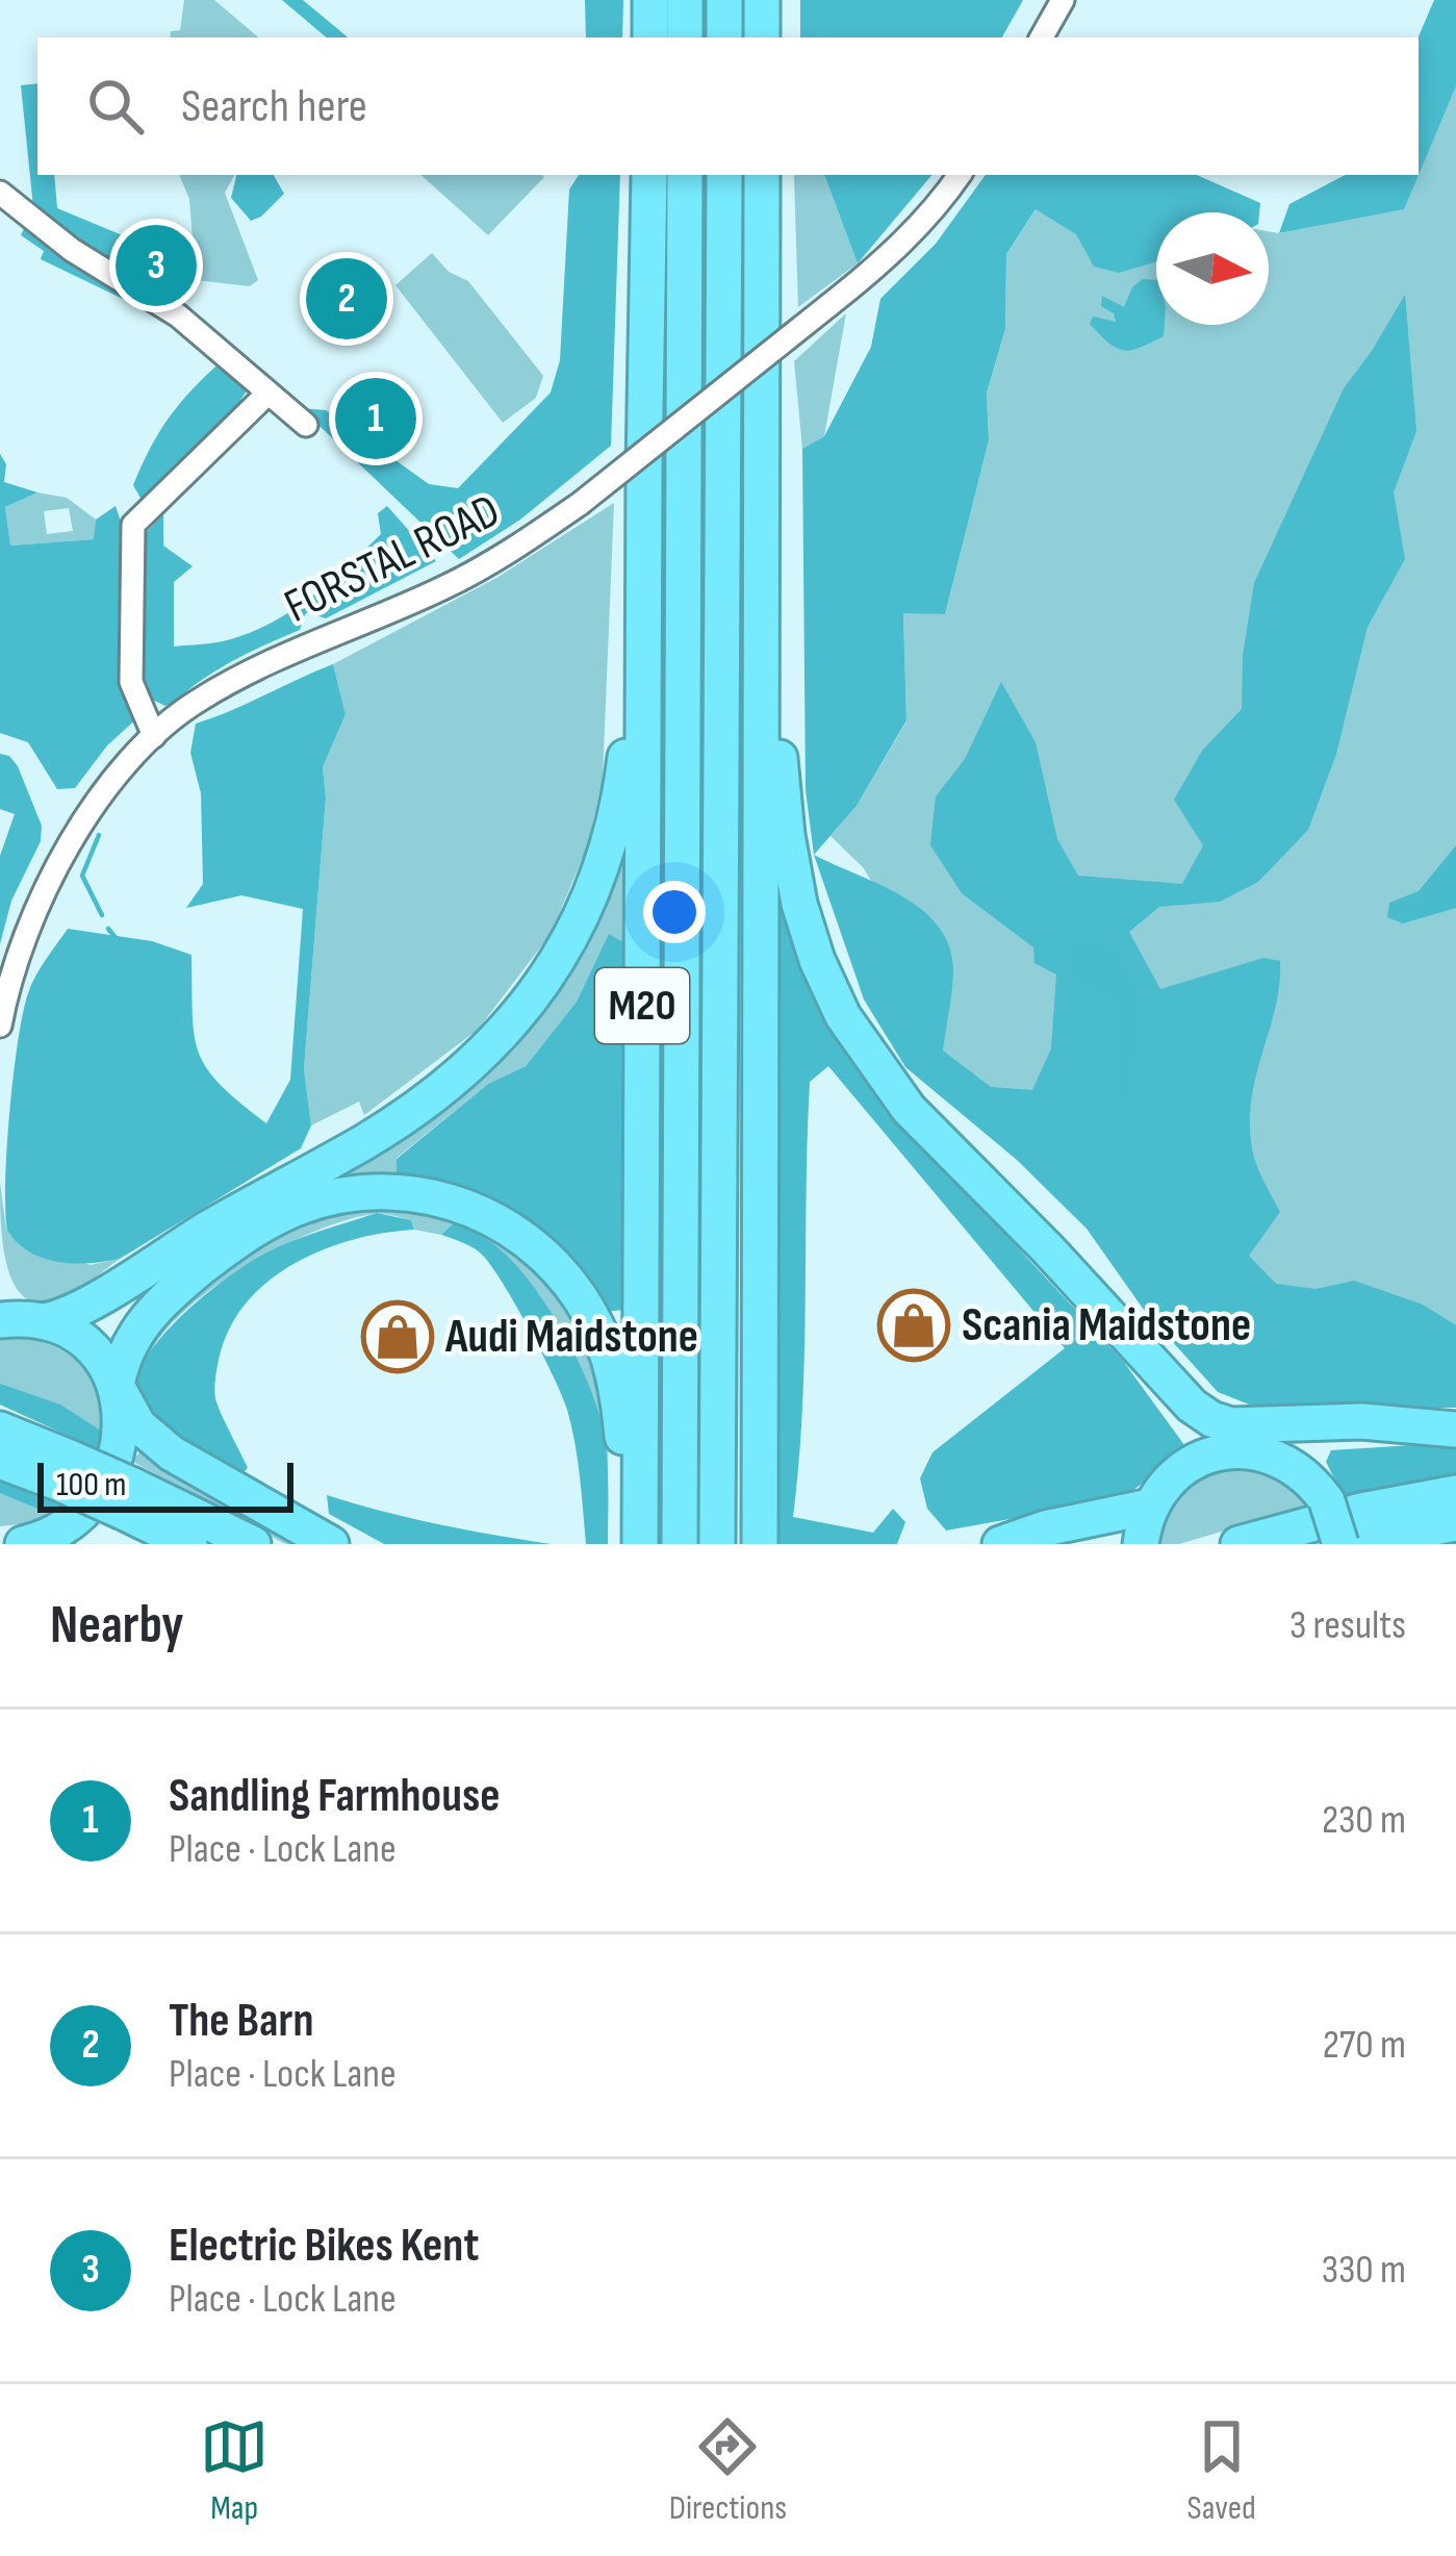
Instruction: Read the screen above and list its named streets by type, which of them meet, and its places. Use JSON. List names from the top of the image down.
{
  "streets": {
    "highway": ["M20"],
    "street": ["FORSTAL ROAD"]
  },
  "places": {
    "shop": ["Scania Maidstone", "Audi Maidstone"]
  },
  "scale_bar": "100 m",
  "north": "right",
  "page": {
    "search": "Search here",
    "pins": ["3", "2", "1"],
    "scale": "100 m",
    "heading": ["Nearby", "3 results"],
    "list": [
      {
        "mark": "1",
        "name": "Sandling Farmhouse",
        "note": "Place · Lock Lane",
        "value": "230 m"
      },
      {
        "mark": "2",
        "name": "The Barn",
        "note": "Place · Lock Lane",
        "value": "270 m"
      },
      {
        "mark": "3",
        "name": "Electric Bikes Kent",
        "note": "Place · Lock Lane",
        "value": "330 m"
      }
    ],
    "nav": ["Map", "Directions", "Saved"]
  }
}
